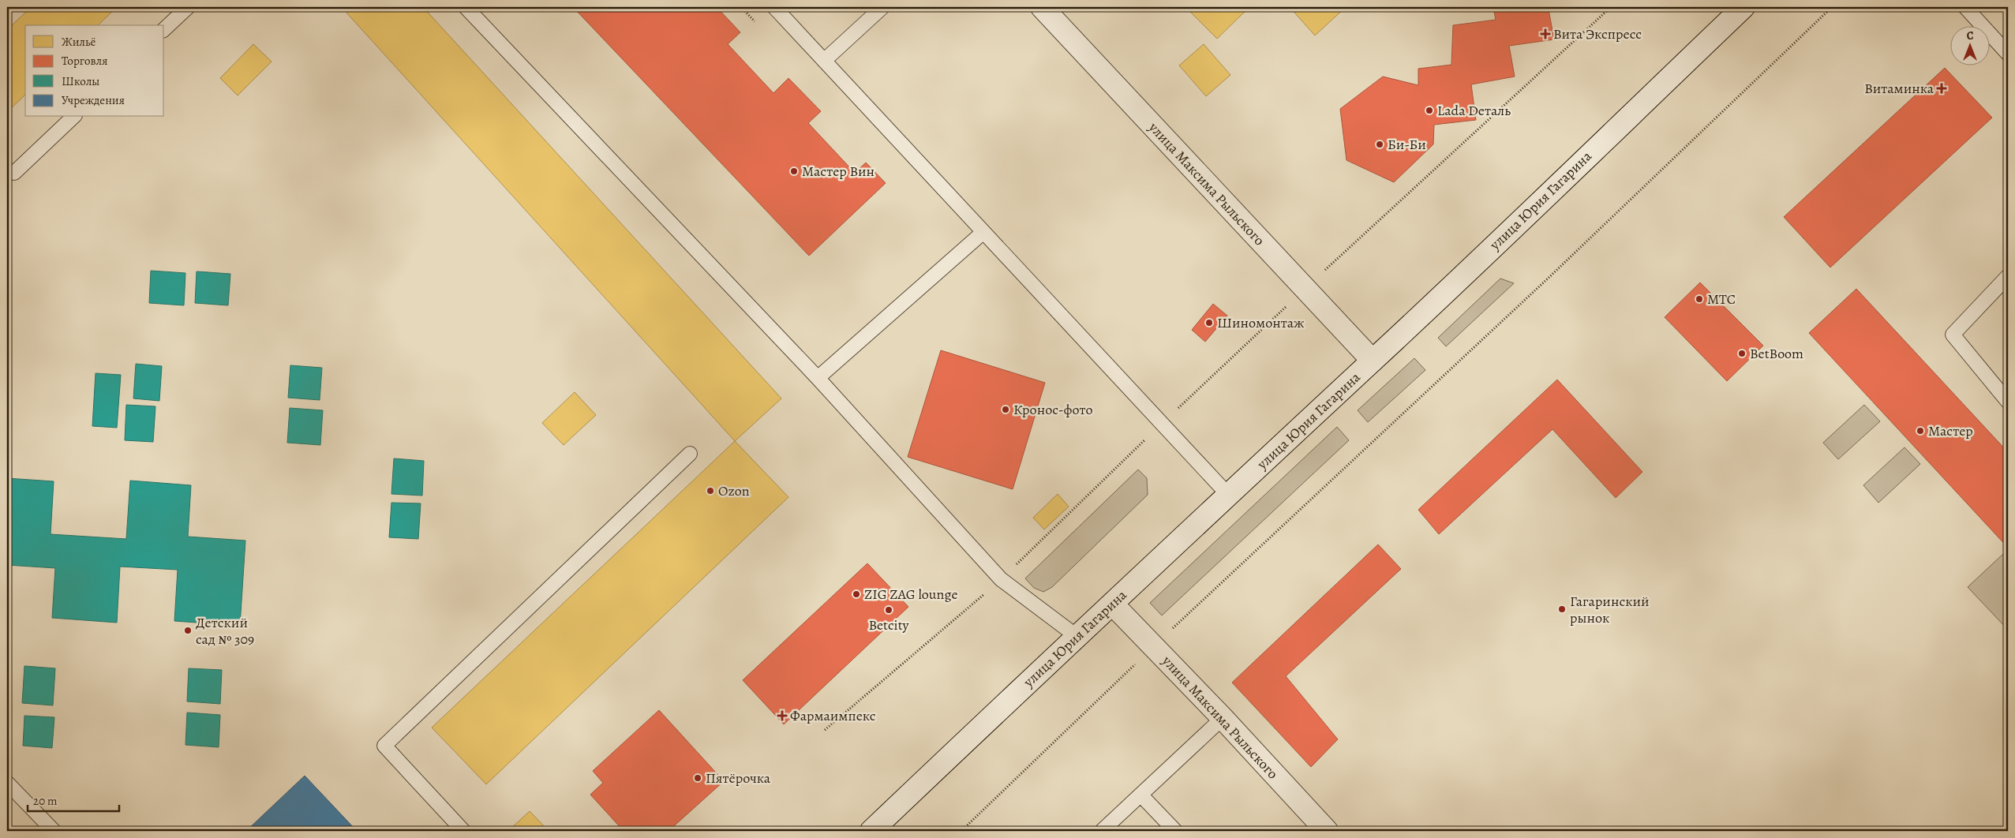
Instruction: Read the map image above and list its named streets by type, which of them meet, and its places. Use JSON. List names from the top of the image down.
{
  "streets": {
    "main road": ["улица Максима Рыльского", "улица Юрия Гагарина"]
  },
  "crossings": [
    ["улица Максима Рыльского", "улица Юрия Гагарина"]
  ],
  "places": {
    "health": ["Вита Экспресс", "Витаминка", "Фармаимпекс"],
    "other": [
      "Lada Dеталь",
      "Би-Би",
      "Мастер Вин",
      "МТС",
      "Шиномонтаж",
      "BetBoom",
      "Кронос-фото",
      "Мастер",
      "Ozon",
      "ZIG ZAG lounge",
      "Гагаринский рынок",
      "Betcity",
      "Детский сад № 309",
      "Пятёрочка"
    ]
  },
  "legend": [
    "Жильё",
    "Торговля",
    "Школы",
    "Учреждения"
  ],
  "scale_bar": "20 m",
  "north": "top"
}
